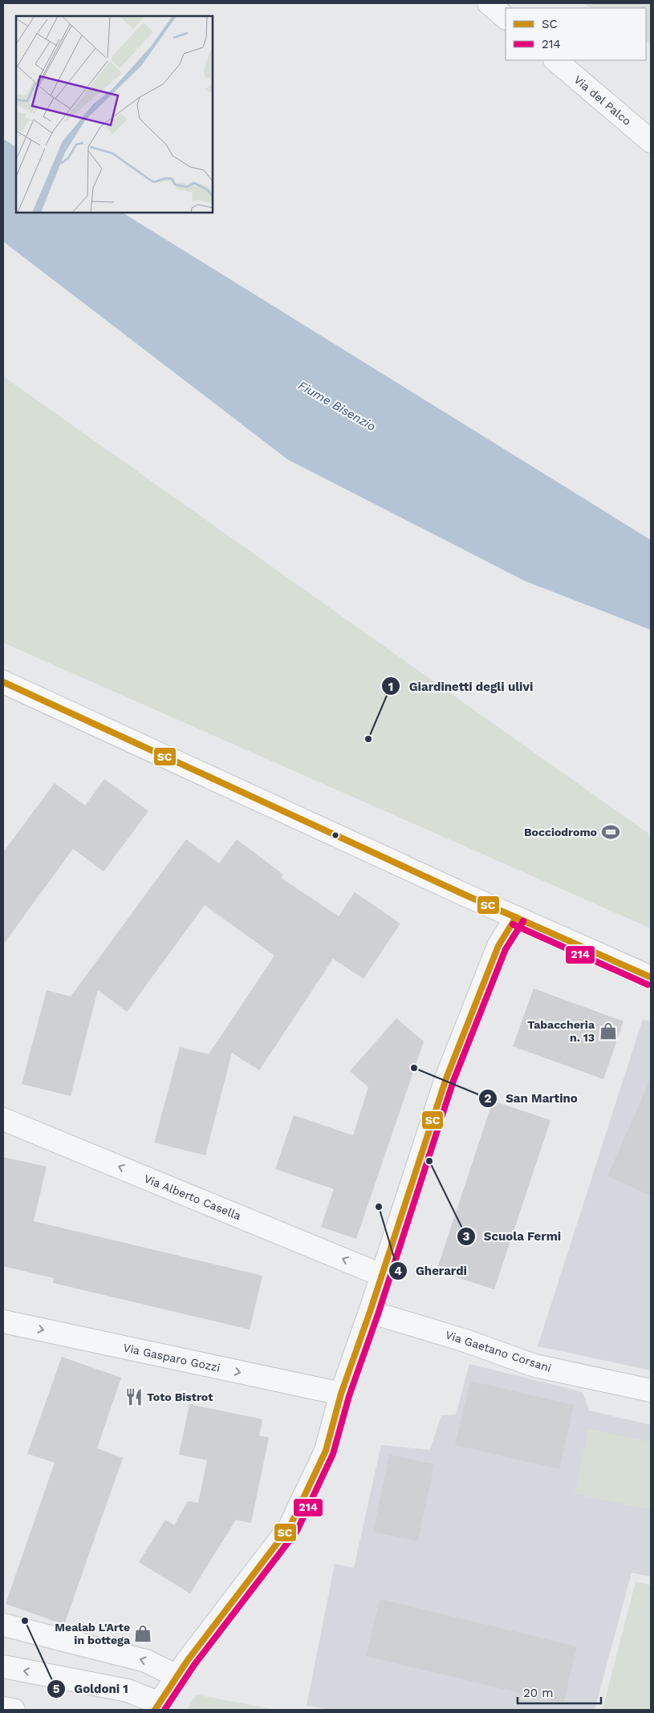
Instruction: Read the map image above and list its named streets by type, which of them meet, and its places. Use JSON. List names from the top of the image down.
{
  "streets": {
    "street": [
      "Via del Palco",
      "Via Alberto Casella",
      "Via Gaetano Corsani",
      "Via Gasparo Gozzi"
    ]
  },
  "one_way": ["Via Alberto Casella", "Via Gasparo Gozzi"],
  "water": ["Fiume Bisenzio"],
  "places": {
    "other": [
      "Giardinetti degli ulivi",
      "San Martino",
      "Scuola Fermi",
      "Gherardi",
      "Goldoni 1"
    ],
    "sports": ["Bocciodromo"],
    "shop": ["Tabaccheria n. 13", "Mealab L'Arte in bottega"],
    "restaurant": ["Toto Bistrot"]
  },
  "lines": ["transit line SC", "transit line 214"],
  "legend": ["SC", "214"],
  "scale_bar": "20 m"
}
